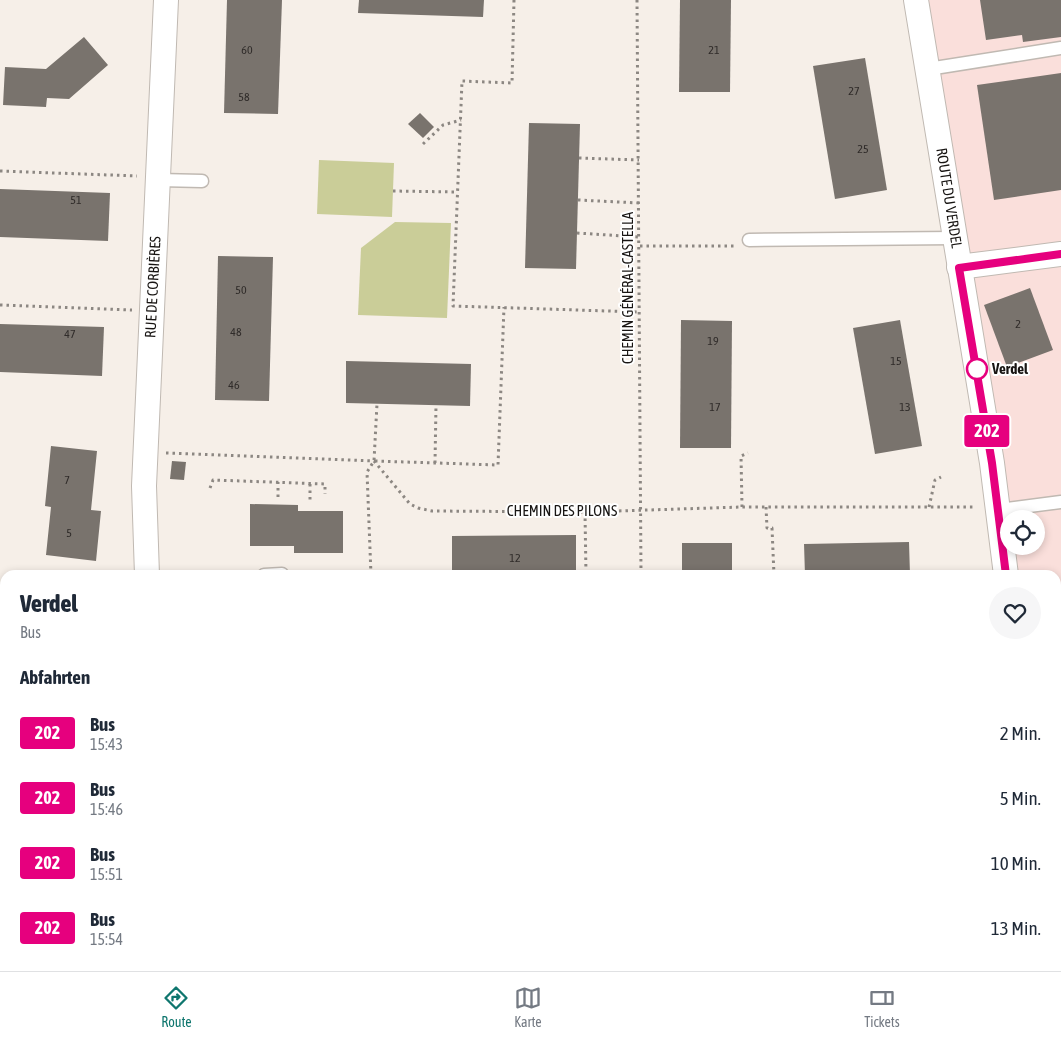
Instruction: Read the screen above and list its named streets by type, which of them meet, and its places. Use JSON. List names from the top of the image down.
{
  "streets": {
    "street": ["ROUTE DU VERDEL", "RUE DE CORBIÈRES"],
    "path": ["CHEMIN GÉNÉRAL-CASTELLA", "CHEMIN DES PILONS"]
  },
  "crossings": [
    ["ROUTE DU VERDEL", "CHEMIN DES PILONS"],
    ["CHEMIN GÉNÉRAL-CASTELLA", "CHEMIN DES PILONS"]
  ],
  "places": ["Verdel"],
  "lines": ["bus line 202"],
  "house_numbers": [
    "60",
    "21",
    "27",
    "58",
    "25",
    "51",
    "50",
    "2",
    "48",
    "47",
    "19",
    "15",
    "46",
    "17",
    "13",
    "7",
    "5",
    "12"
  ],
  "page": {
    "on_map": "202",
    "heading": [
      ["Verdel", "Bus"],
      "Abfahrten"
    ],
    "list": [
      {
        "mark": "202",
        "name": "Bus",
        "note": "15:43",
        "value": "2 Min."
      },
      {
        "mark": "202",
        "name": "Bus",
        "note": "15:46",
        "value": "5 Min."
      },
      {
        "mark": "202",
        "name": "Bus",
        "note": "15:51",
        "value": "10 Min."
      },
      {
        "mark": "202",
        "name": "Bus",
        "note": "15:54",
        "value": "13 Min."
      }
    ],
    "tabs": ["Route", "Karte", "Tickets"]
  }
}
